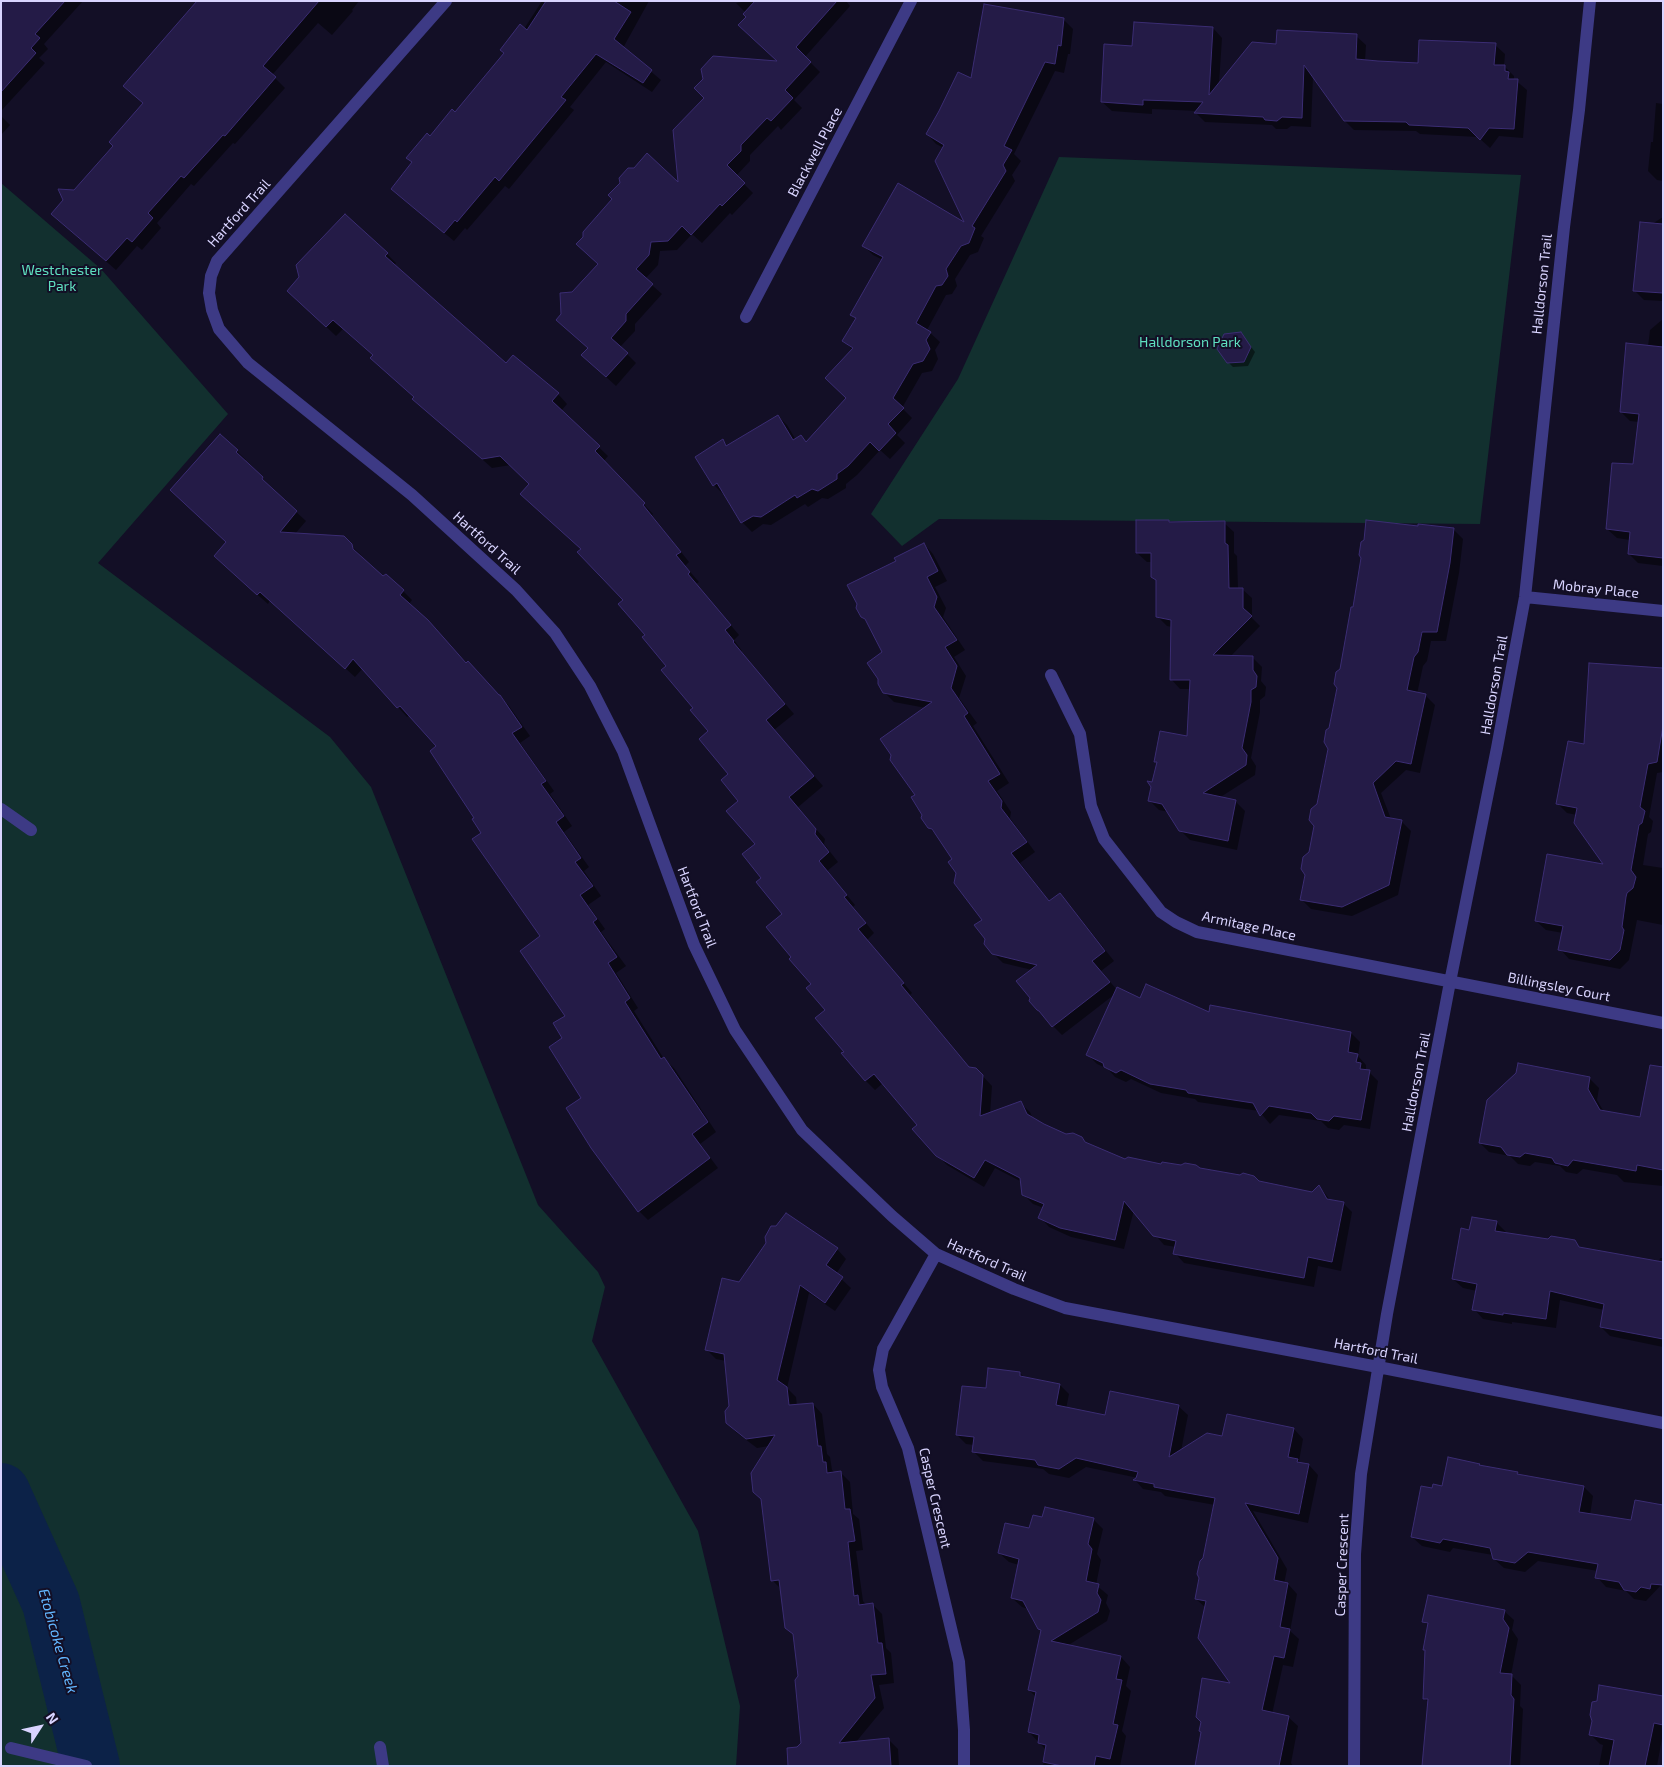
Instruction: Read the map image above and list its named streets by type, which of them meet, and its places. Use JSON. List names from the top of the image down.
{
  "streets": {
    "street": [
      "Blackwell Place",
      "Hartford Trail",
      "Halldorson Trail",
      "Mobray Place",
      "Armitage Place",
      "Billingsley Court",
      "Casper Crescent"
    ]
  },
  "crossings": [
    ["Hartford Trail", "Halldorson Trail"],
    ["Hartford Trail", "Casper Crescent"],
    ["Halldorson Trail", "Mobray Place"],
    ["Halldorson Trail", "Armitage Place"],
    ["Halldorson Trail", "Billingsley Court"],
    ["Halldorson Trail", "Casper Crescent"],
    ["Armitage Place", "Billingsley Court"]
  ],
  "water": ["Etobicoke Creek"],
  "parks": ["Westchester Park", "Halldorson Park"],
  "north": "top right"
}
